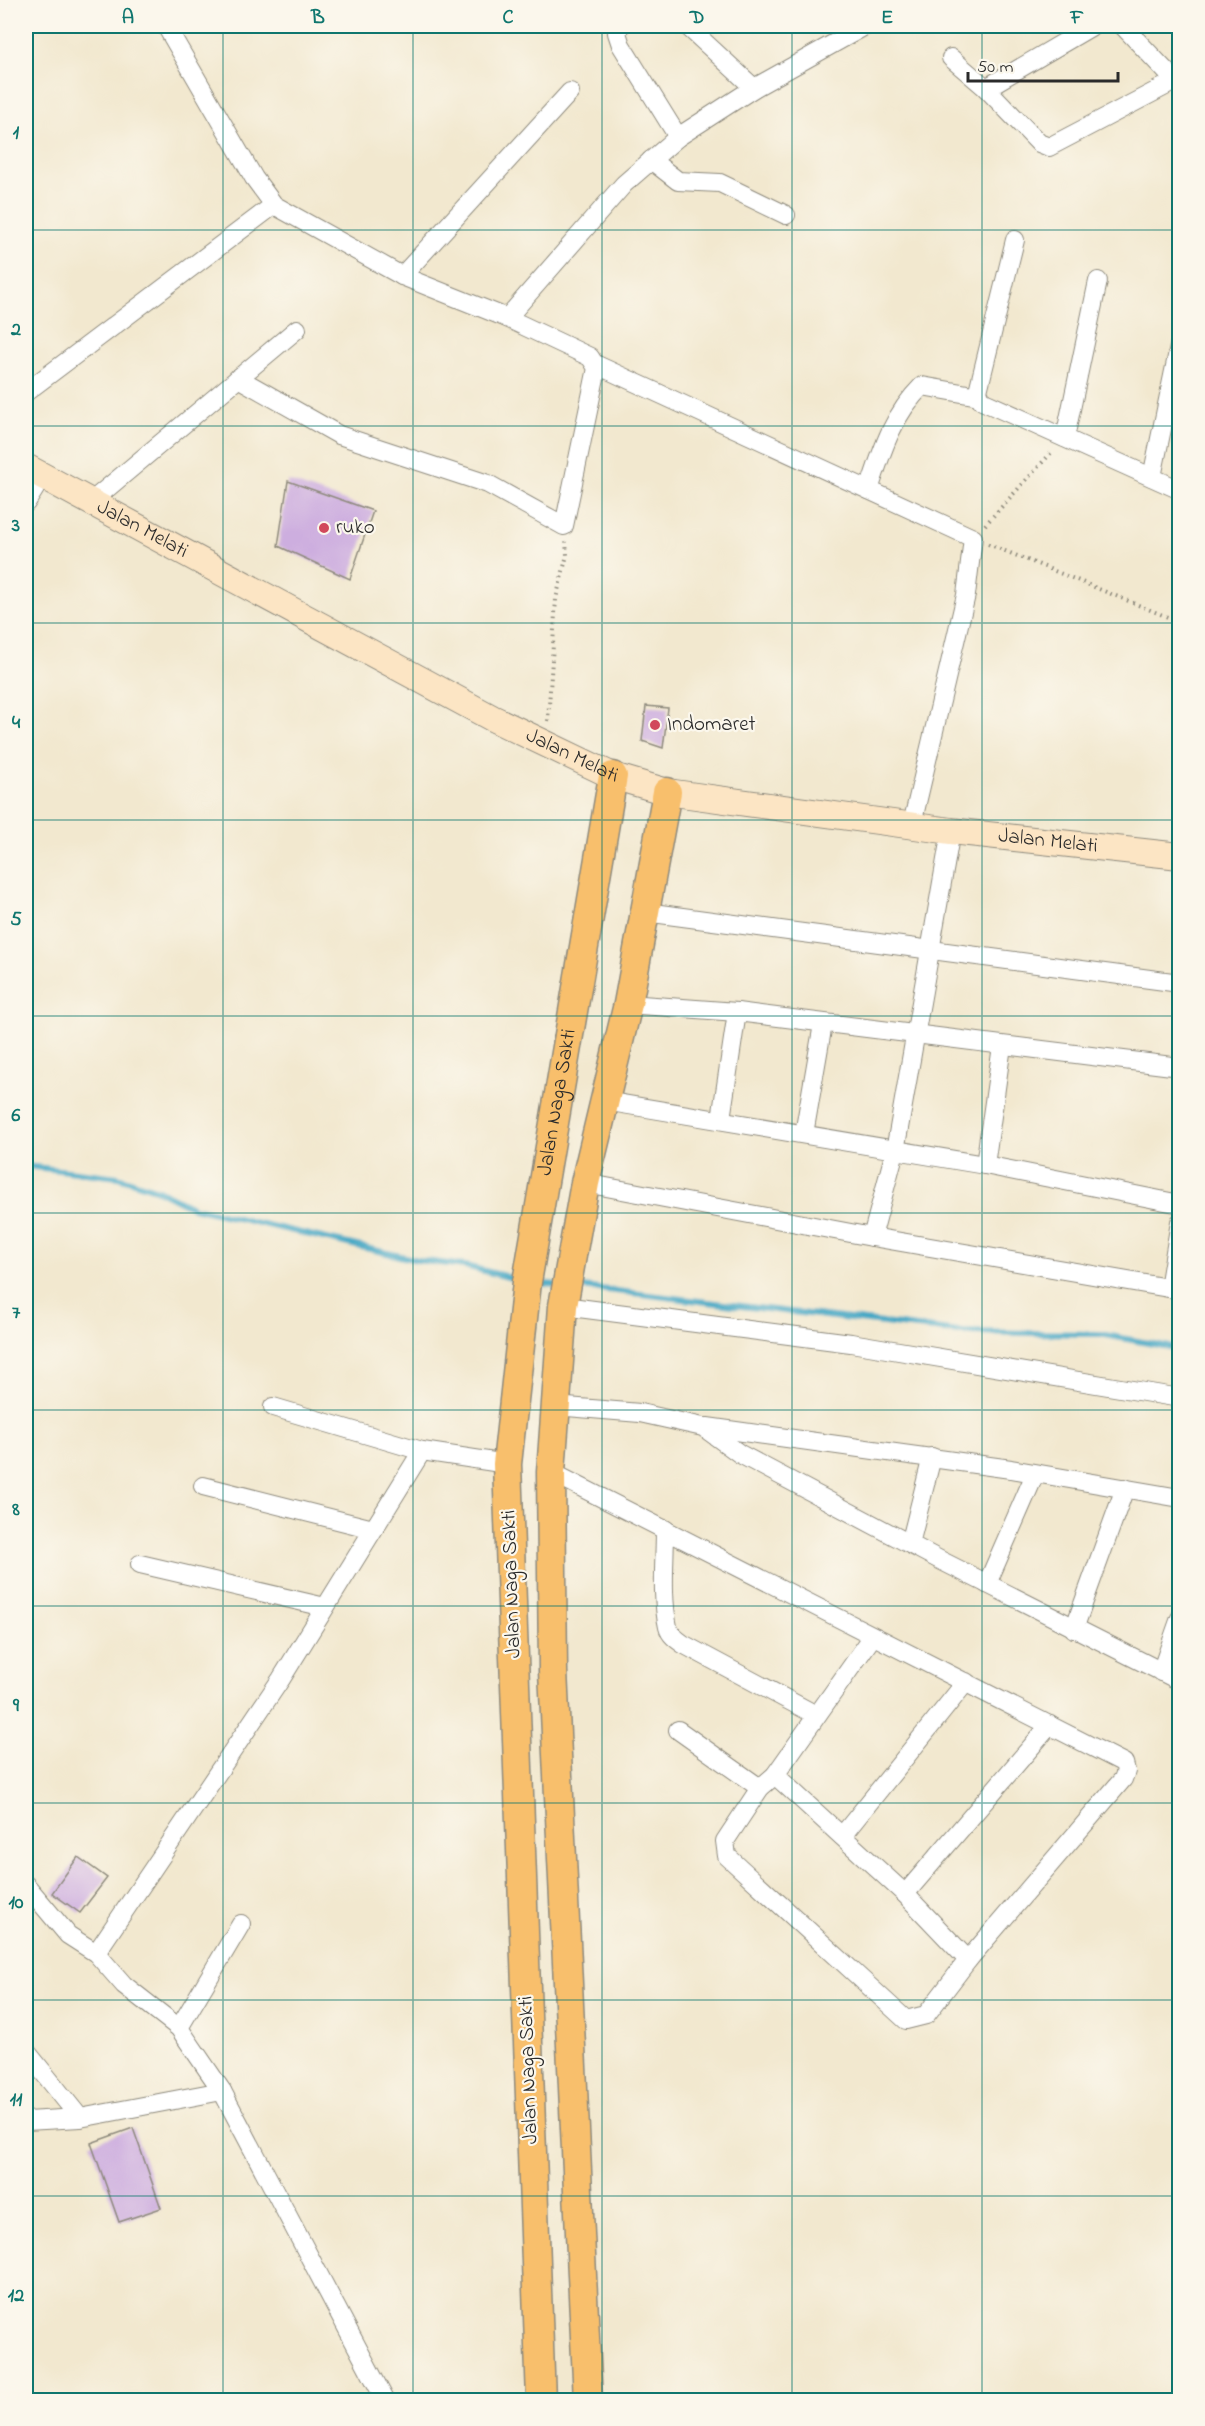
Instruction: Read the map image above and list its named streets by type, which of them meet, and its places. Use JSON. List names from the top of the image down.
{
  "streets": {
    "main road": ["Jalan Melati", "Jalan Naga Sakti"]
  },
  "crossings": [
    ["Jalan Melati", "Jalan Naga Sakti"]
  ],
  "places": ["ruko", "Indomaret"],
  "scale_bar": "50 m",
  "grid": {
    "columns": [
      "A",
      "B",
      "C",
      "D",
      "E",
      "F"
    ],
    "rows": [
      "1",
      "2",
      "3",
      "4",
      "5",
      "6",
      "7",
      "8",
      "9",
      "10",
      "11",
      "12"
    ]
  }
}
